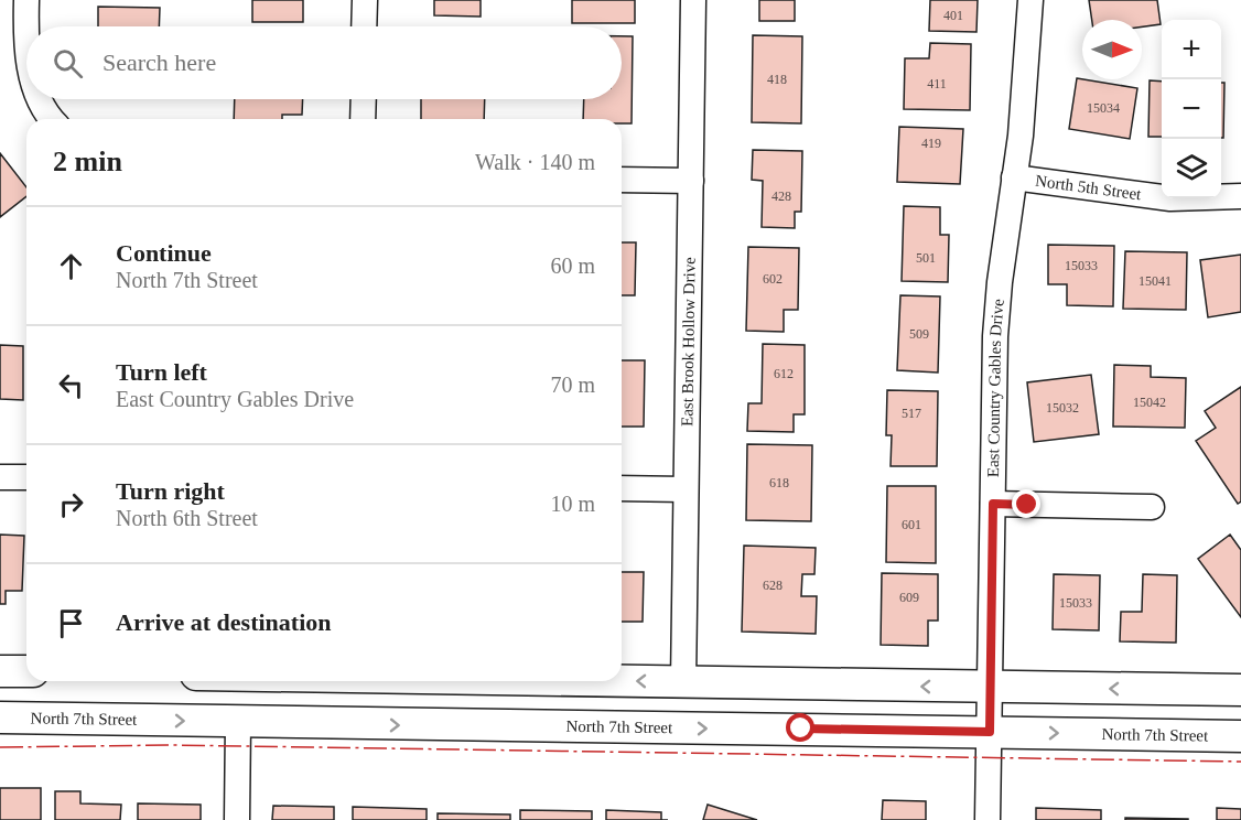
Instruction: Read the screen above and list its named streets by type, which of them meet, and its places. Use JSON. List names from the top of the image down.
{
  "streets": {
    "main road": ["North 7th Street"],
    "street": ["North 5th Street", "East Brook Hollow Drive", "East Country Gables Drive"]
  },
  "crossings": [
    ["North 5th Street", "East Country Gables Drive"],
    ["East Country Gables Drive", "North 7th Street"]
  ],
  "house_numbers": [
    "401",
    "418",
    "411",
    "15034",
    "419",
    "428",
    "501",
    "15033",
    "602",
    "15041",
    "509",
    "612",
    "15042",
    "15032",
    "517",
    "618",
    "601",
    "628",
    "609",
    "15033"
  ],
  "north": "right",
  "page": {
    "map_buttons": ["+", "−"],
    "search": "Search here",
    "heading": ["2 min", "Walk · 140 m"],
    "list": [
      ["Continue", "North 7th Street", "60 m"],
      ["Turn left", "East Country Gables Drive", "70 m"],
      ["Turn right", "North 6th Street", "10 m"],
      "Arrive at destination"
    ]
  }
}
